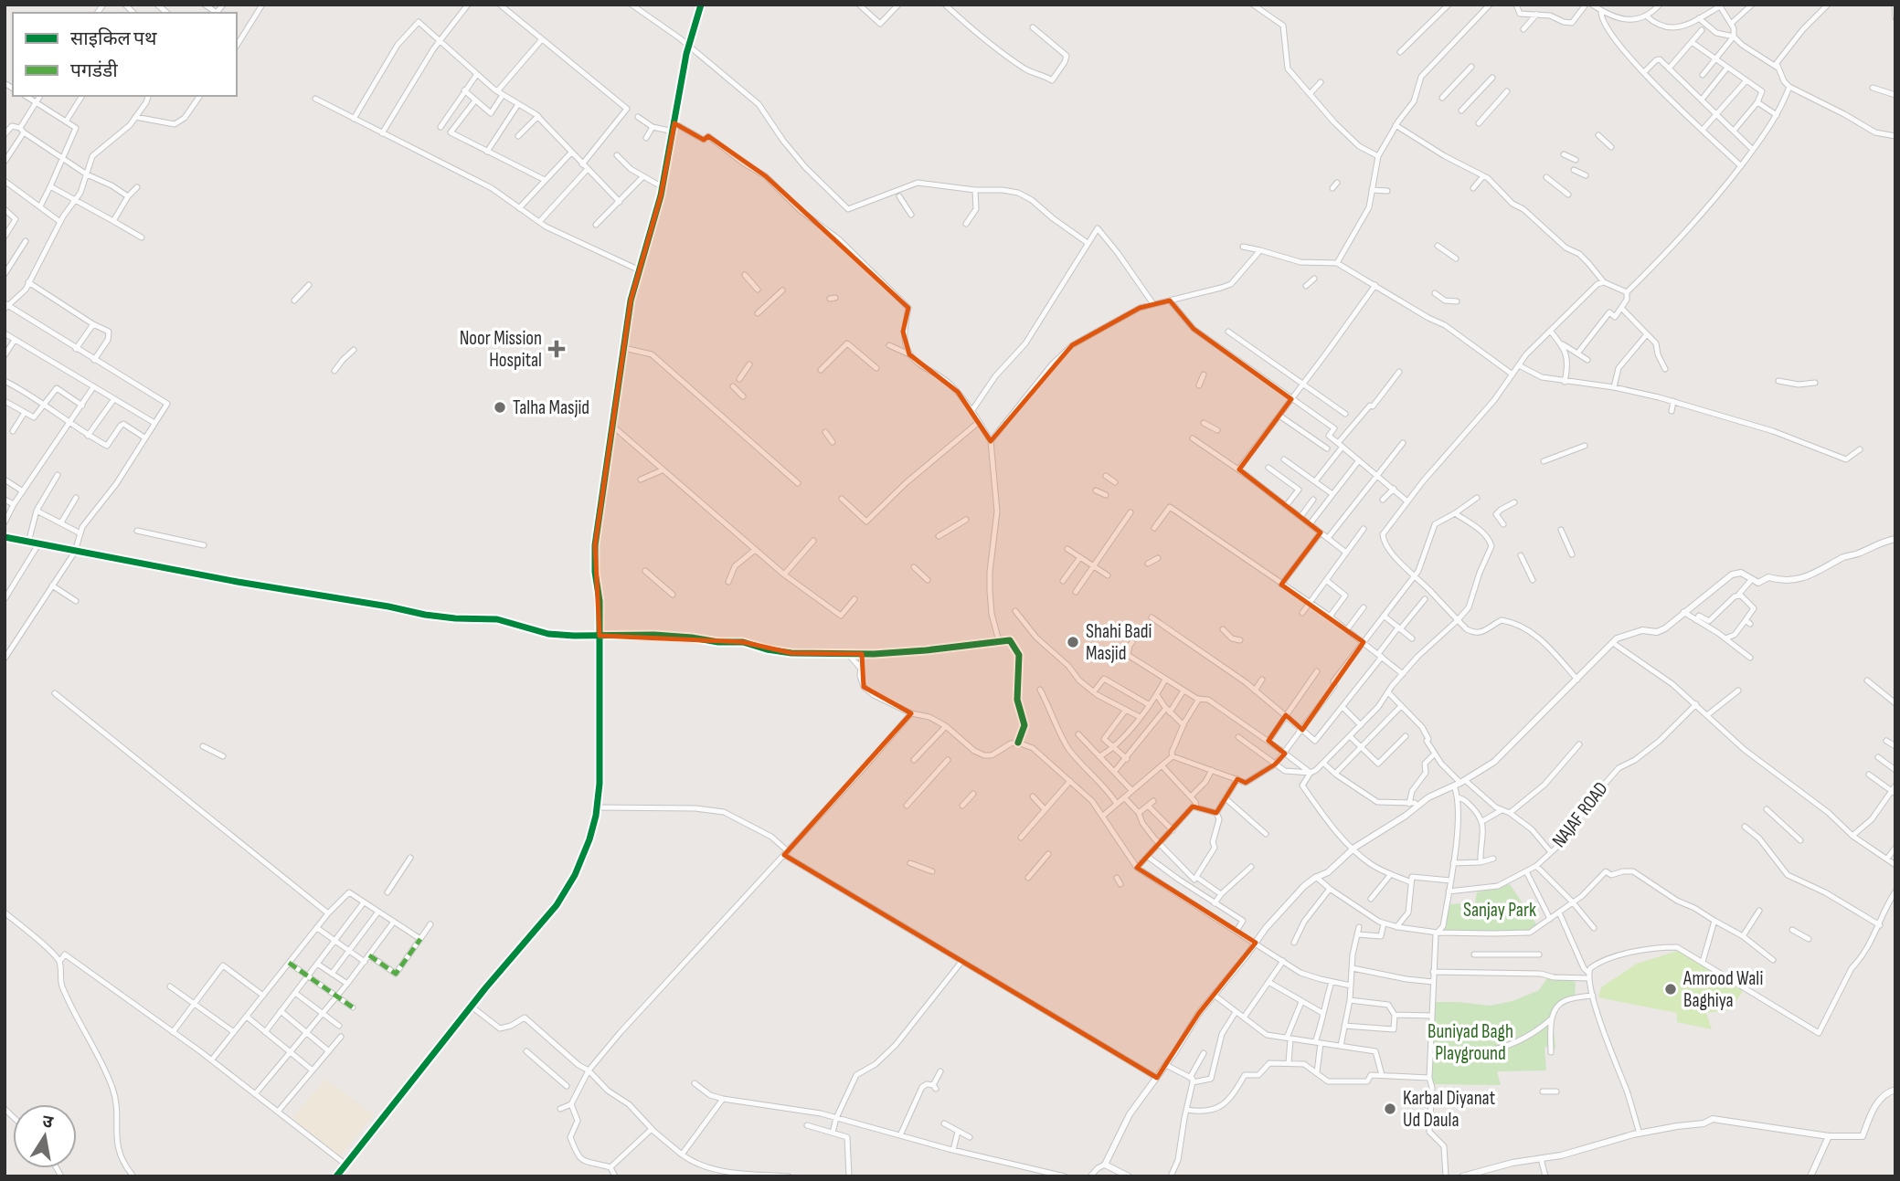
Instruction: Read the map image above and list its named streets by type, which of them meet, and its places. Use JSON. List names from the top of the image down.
{
  "streets": {
    "street": ["NAJAF ROAD"]
  },
  "parks": ["Sanjay Park", "Buniyad Bagh Playground"],
  "places": {
    "health": ["Noor Mission Hospital"],
    "other": [
      "Talha Masjid",
      "Shahi Badi Masjid",
      "Amrood Wali Baghiya",
      "Karbal Diyanat Ud Daula"
    ]
  },
  "legend": ["साइकिल पथ", "पगडंडी"],
  "north": "top"
}
